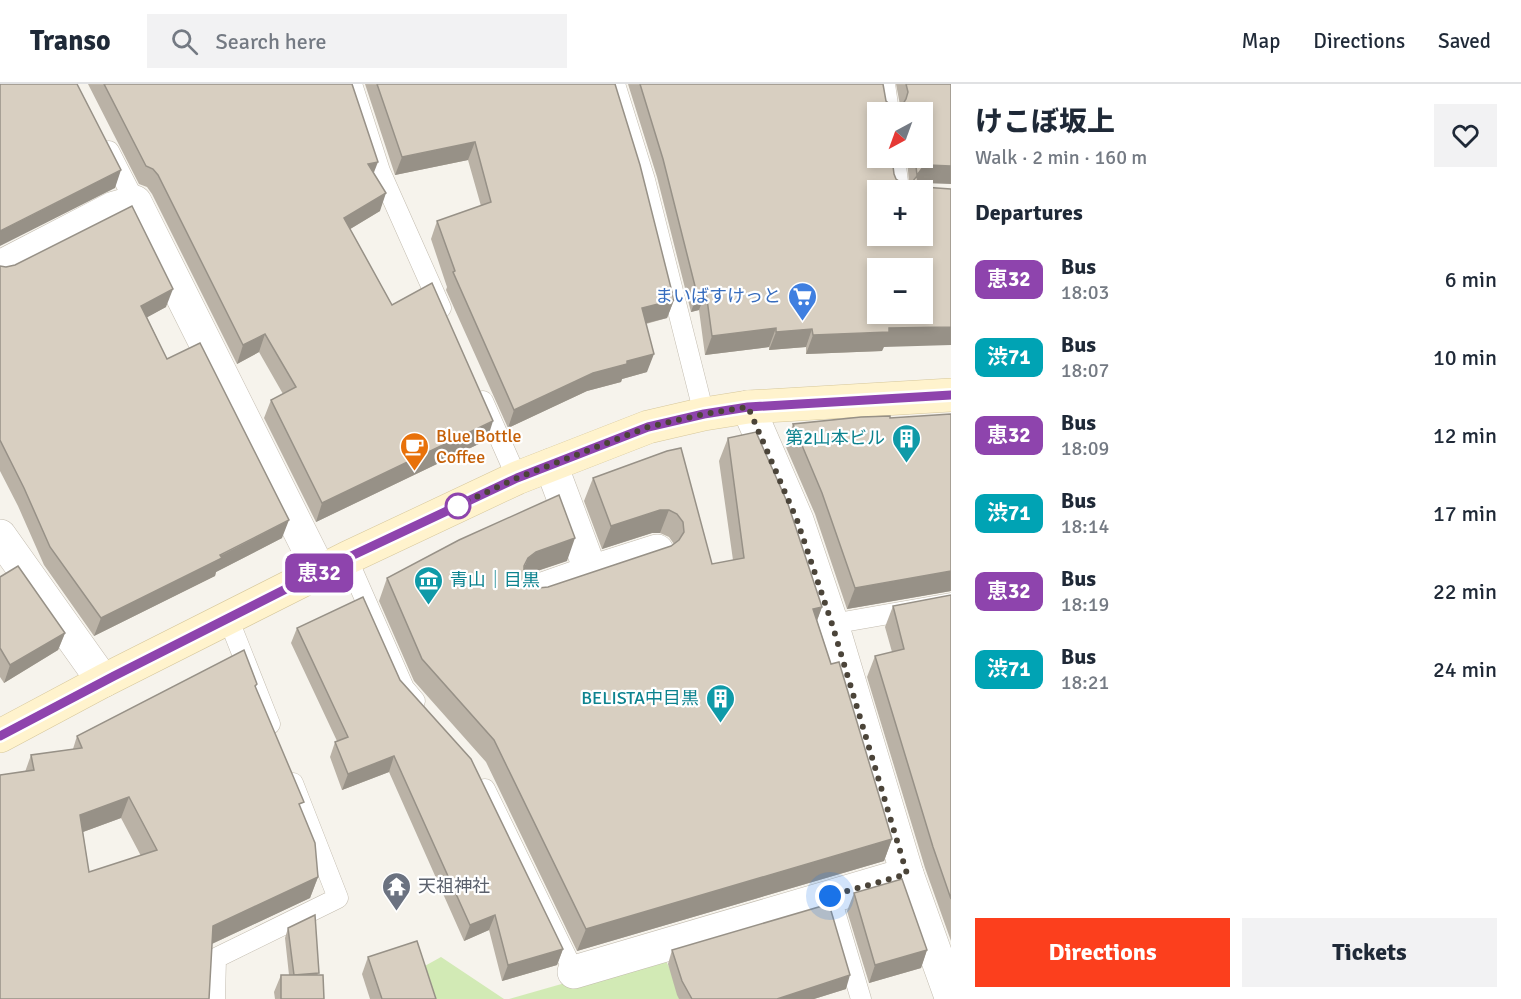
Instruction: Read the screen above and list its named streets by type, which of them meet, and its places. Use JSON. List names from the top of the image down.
{
  "places": {
    "supermarket": ["まいばすけっと"],
    "building": ["第2山本ビル", "BELISTA中目黒"],
    "cafe": ["Blue Bottle Coffee"],
    "museum": ["青山｜目黒"],
    "temple": ["天祖神社"]
  },
  "lines": ["bus line 恵32"],
  "north": "bottom left",
  "page": {
    "header": "Transo",
    "search": "Search here",
    "nav": ["Map", "Directions", "Saved"],
    "on_map": "恵32",
    "heading": [
      ["けこぼ坂上", "Walk · 2 min · 160 m"],
      "Departures"
    ],
    "map_buttons": ["+", "−"],
    "list": [
      {
        "mark": "恵32",
        "name": "Bus",
        "note": "18:03",
        "value": "6 min"
      },
      {
        "mark": "渋71",
        "name": "Bus",
        "note": "18:07",
        "value": "10 min"
      },
      {
        "mark": "恵32",
        "name": "Bus",
        "note": "18:09",
        "value": "12 min"
      },
      {
        "mark": "渋71",
        "name": "Bus",
        "note": "18:14",
        "value": "17 min"
      },
      {
        "mark": "恵32",
        "name": "Bus",
        "note": "18:19",
        "value": "22 min"
      },
      {
        "mark": "渋71",
        "name": "Bus",
        "note": "18:21",
        "value": "24 min"
      }
    ],
    "buttons": ["Directions", "Tickets"]
  }
}
